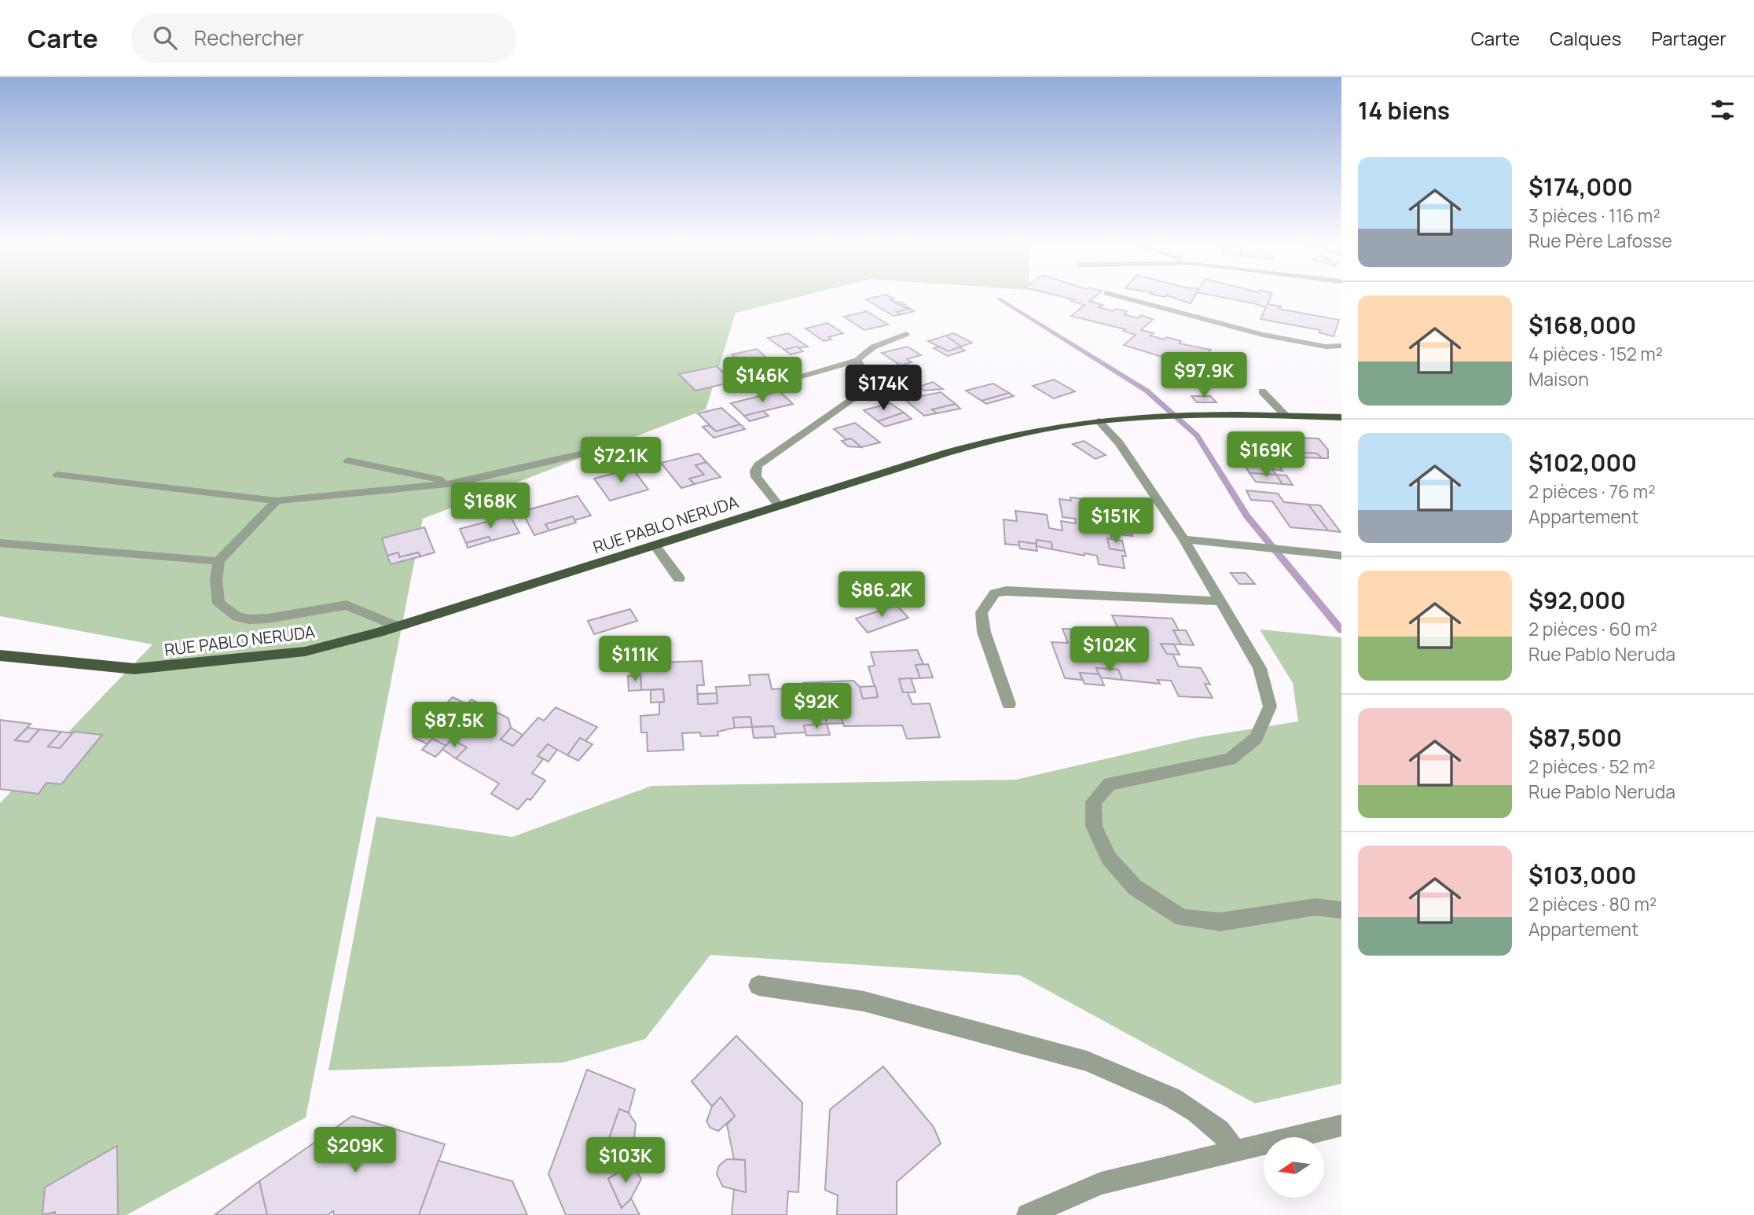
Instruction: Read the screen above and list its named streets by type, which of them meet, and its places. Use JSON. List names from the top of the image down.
{
  "streets": {
    "main road": ["RUE PABLO NERUDA"]
  },
  "north": "left",
  "page": {
    "header": "Carte",
    "search": "Rechercher",
    "nav": ["Carte", "Calques", "Partager"],
    "heading": "14 biens",
    "list": [
      {
        "name": "$174,000",
        "note": "3 pièces · 116 m² · Rue Père Lafosse"
      },
      {
        "name": "$168,000",
        "note": "4 pièces · 152 m² · Maison"
      },
      {
        "name": "$102,000",
        "note": "2 pièces · 76 m² · Appartement"
      },
      {
        "name": "$92,000",
        "note": "2 pièces · 60 m² · Rue Pablo Neruda"
      },
      {
        "name": "$87,500",
        "note": "2 pièces · 52 m² · Rue Pablo Neruda"
      },
      {
        "name": "$103,000",
        "note": "2 pièces · 80 m² · Appartement"
      }
    ],
    "price": [
      "$97.9K",
      "$146K",
      "$174K",
      "$169K",
      "$72.1K",
      "$168K",
      "$151K",
      "$86.2K",
      "$102K",
      "$111K",
      "$92K",
      "$87.5K",
      "$209K",
      "$103K"
    ]
  }
}
